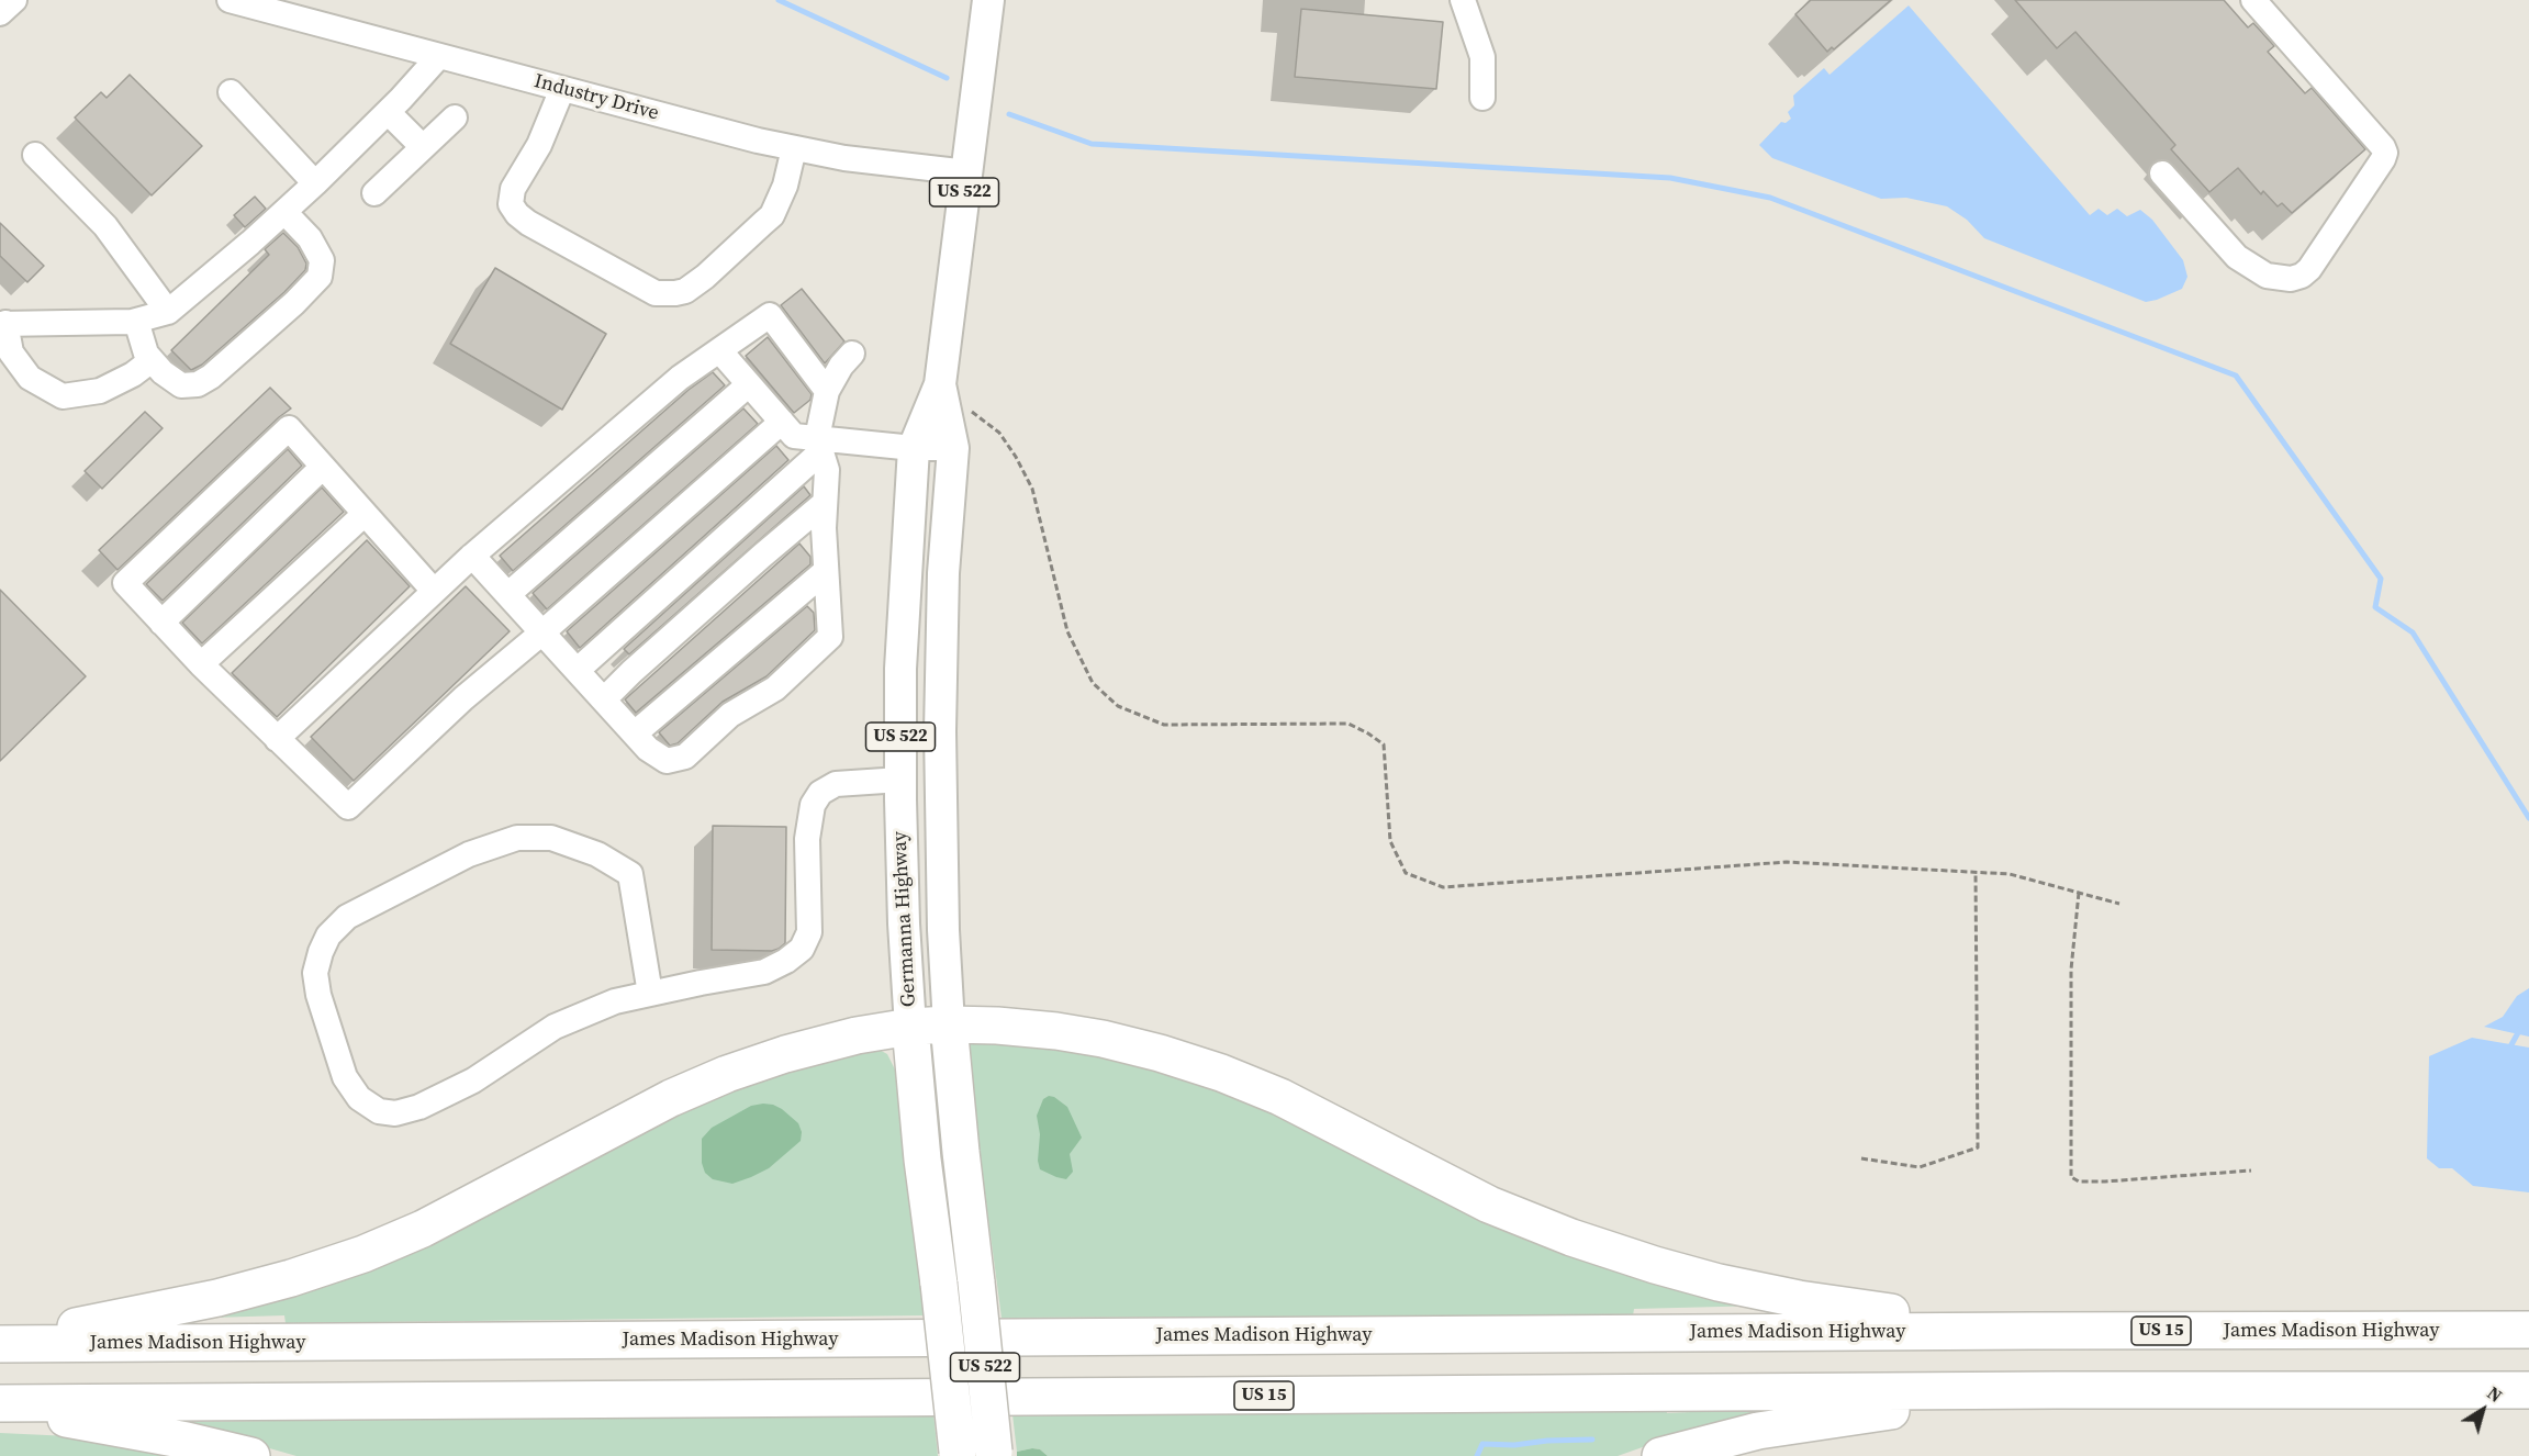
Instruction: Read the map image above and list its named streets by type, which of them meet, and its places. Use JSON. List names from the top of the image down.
{
  "streets": {
    "highway": [
      "US 522",
      "Germanna Highway",
      "US 15",
      "James Madison Highway"
    ],
    "street": ["Industry Drive"]
  },
  "crossings": [
    ["Industry Drive", "Germanna Highway"]
  ],
  "north": "top right"
}
